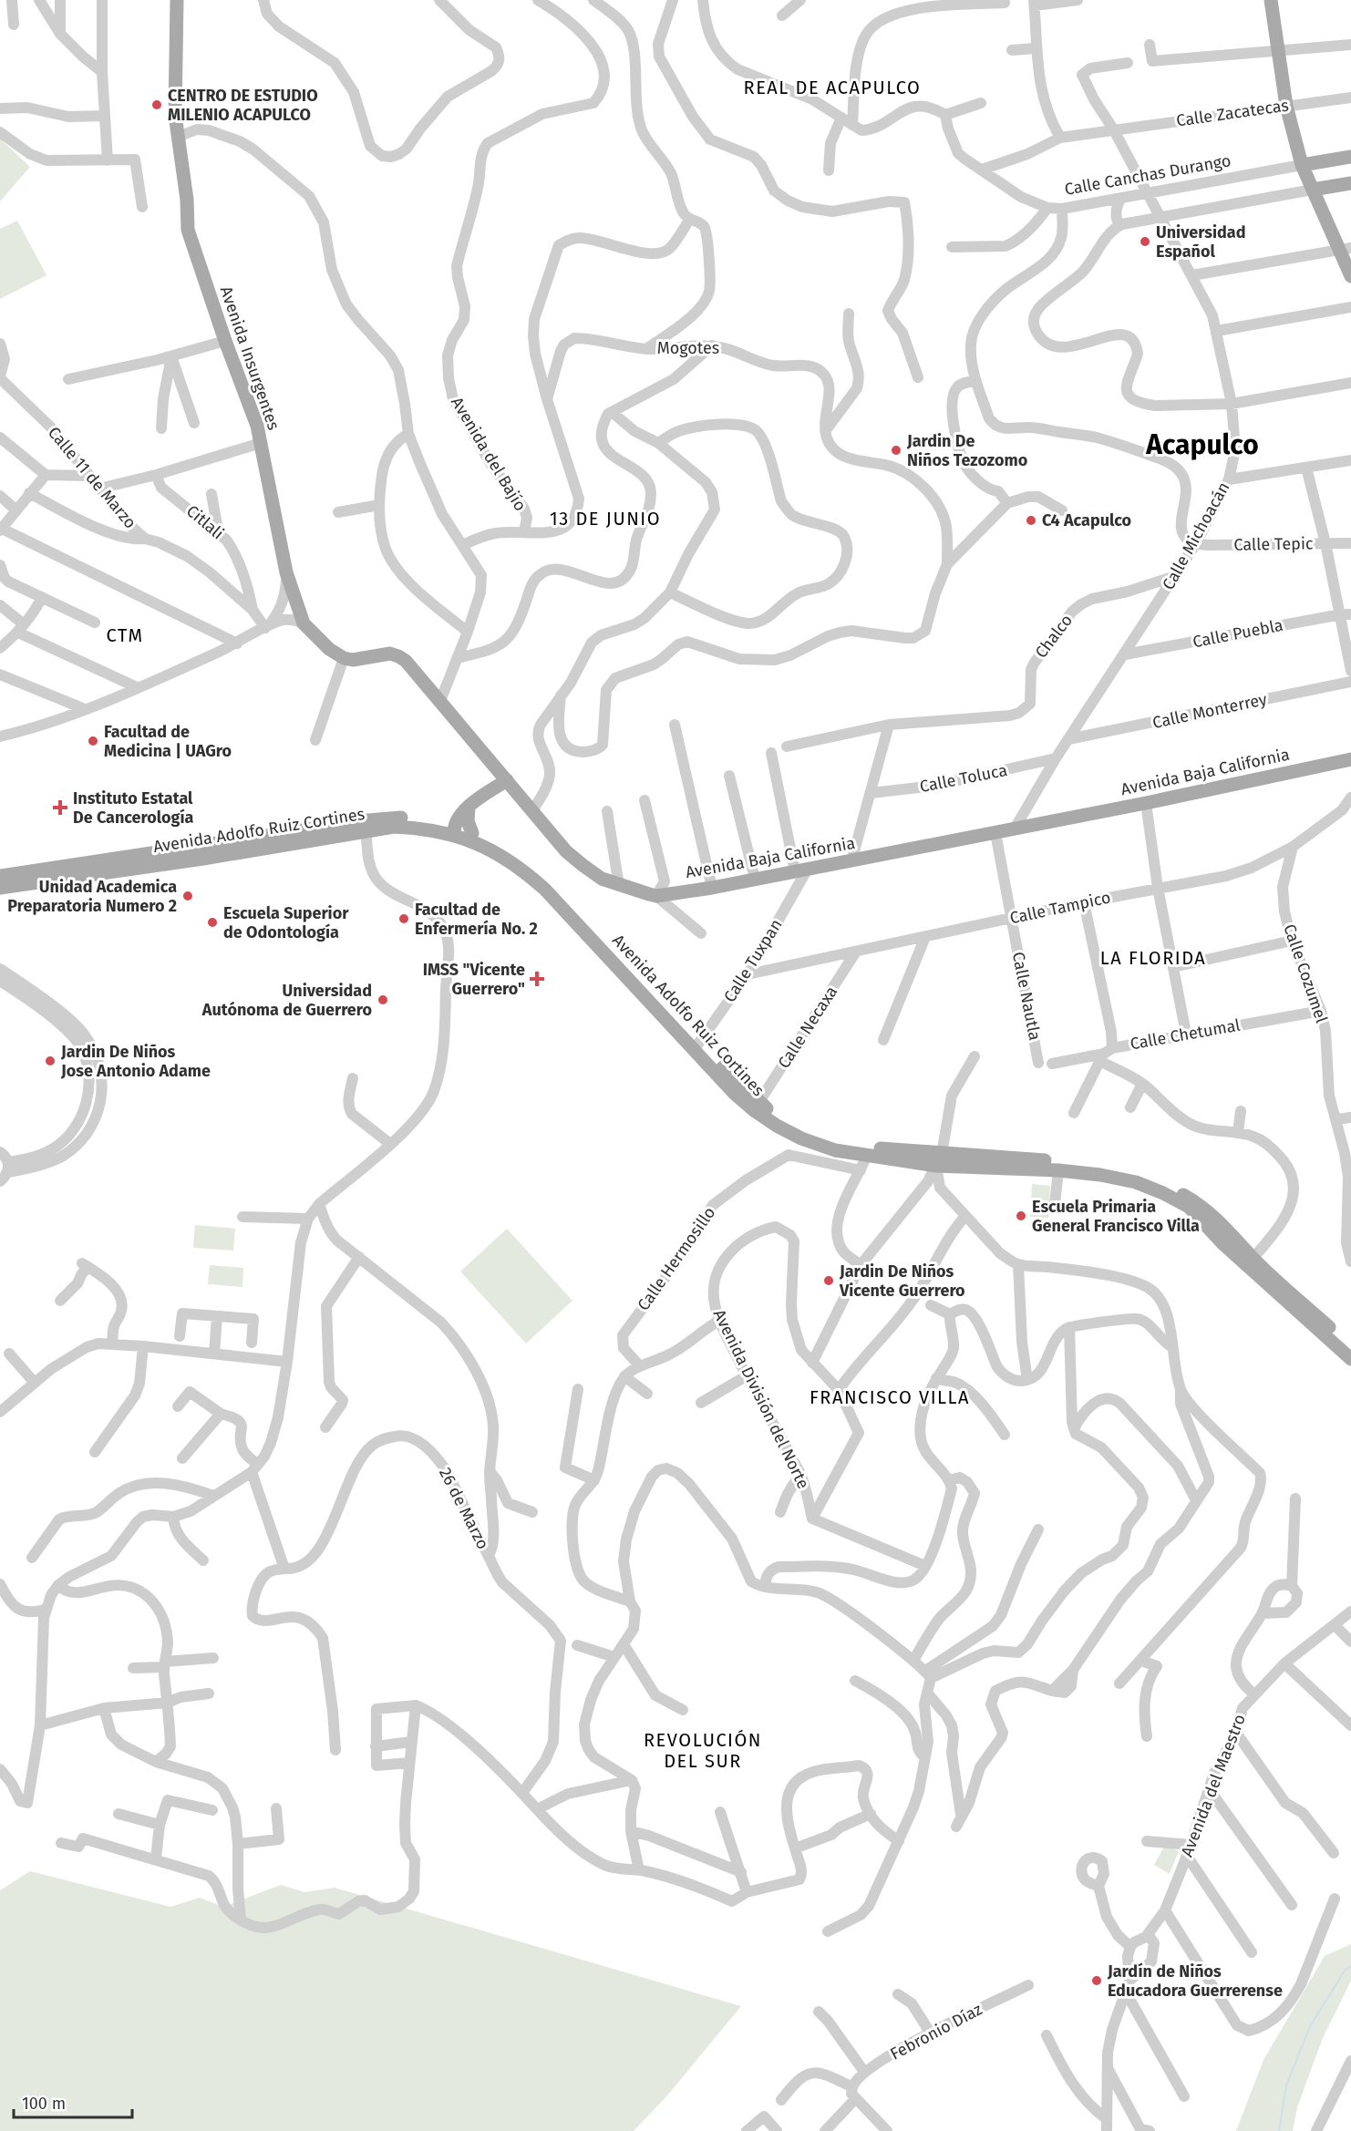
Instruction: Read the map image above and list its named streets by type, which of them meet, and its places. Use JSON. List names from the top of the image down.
{
  "streets": {
    "main road": [
      "Calle Canchas Durango",
      "Avenida Insurgentes",
      "Avenida Baja California",
      "Avenida Adolfo Ruiz Cortines"
    ],
    "street": [
      "Calle Zacatecas",
      "Mogotes",
      "Avenida del Bajío",
      "Calle 11 de Marzo",
      "Citlali",
      "Calle Michoacán",
      "Calle Tepic",
      "Calle Puebla",
      "Chalco",
      "Calle Monterrey",
      "Calle Toluca",
      "Calle Tampico",
      "Calle Tuxpan",
      "Calle Cozumel",
      "Calle Nautla",
      "Calle Necaxa",
      "Calle Chetumal",
      "Calle Hermosillo",
      "Avenida División del Norte",
      "26 de Marzo",
      "Avenida del Maestro",
      "Febronio Díaz"
    ]
  },
  "crossings": [
    ["Calle Zacatecas", "Calle Michoacán"],
    ["Calle Canchas Durango", "Calle Michoacán"],
    ["Calle 11 de Marzo", "Citlali"],
    ["Calle Michoacán", "Calle Tepic"],
    ["Calle Michoacán", "Calle Puebla"],
    ["Calle Michoacán", "Chalco"],
    ["Calle Michoacán", "Calle Monterrey"],
    ["Calle Michoacán", "Avenida Baja California"],
    ["Calle Michoacán", "Calle Toluca"],
    ["Avenida Baja California", "Calle Tuxpan"],
    ["Avenida Baja California", "Calle Nautla"],
    ["Avenida Adolfo Ruiz Cortines", "Calle Tuxpan"],
    ["Avenida Adolfo Ruiz Cortines", "Calle Necaxa"],
    ["Calle Tampico", "Calle Tuxpan"],
    ["Calle Tampico", "Calle Cozumel"],
    ["Calle Tampico", "Calle Nautla"],
    ["Calle Tampico", "Calle Necaxa"],
    ["Calle Cozumel", "Calle Chetumal"]
  ],
  "districts": [
    "REAL DE ACAPULCO",
    "Acapulco",
    "13 DE JUNIO",
    "CTM",
    "LA FLORIDA",
    "FRANCISCO VILLA",
    "REVOLUCIÓN DEL SUR"
  ],
  "places": {
    "other": [
      "CENTRO DE ESTUDIO MILENIO ACAPULCO",
      "Universidad Español",
      "Jardin De Niños Tezozomo",
      "C4 Acapulco",
      "Facultad de Medicina | UAGro",
      "Unidad Academica Preparatoria Numero 2",
      "Facultad de Enfermería No. 2",
      "Escuela Superior de Odontología",
      "Universidad Autónoma de Guerrero",
      "Jardin De Niños Jose Antonio Adame",
      "Escuela Primaria General Francisco Villa",
      "Jardin De Niños Vicente Guerrero",
      "Jardín de Niños Educadora Guerrerense"
    ],
    "health": ["Instituto Estatal De Cancerología", "IMSS \"Vicente Guerrero\""]
  },
  "scale_bar": "100 m"
}
